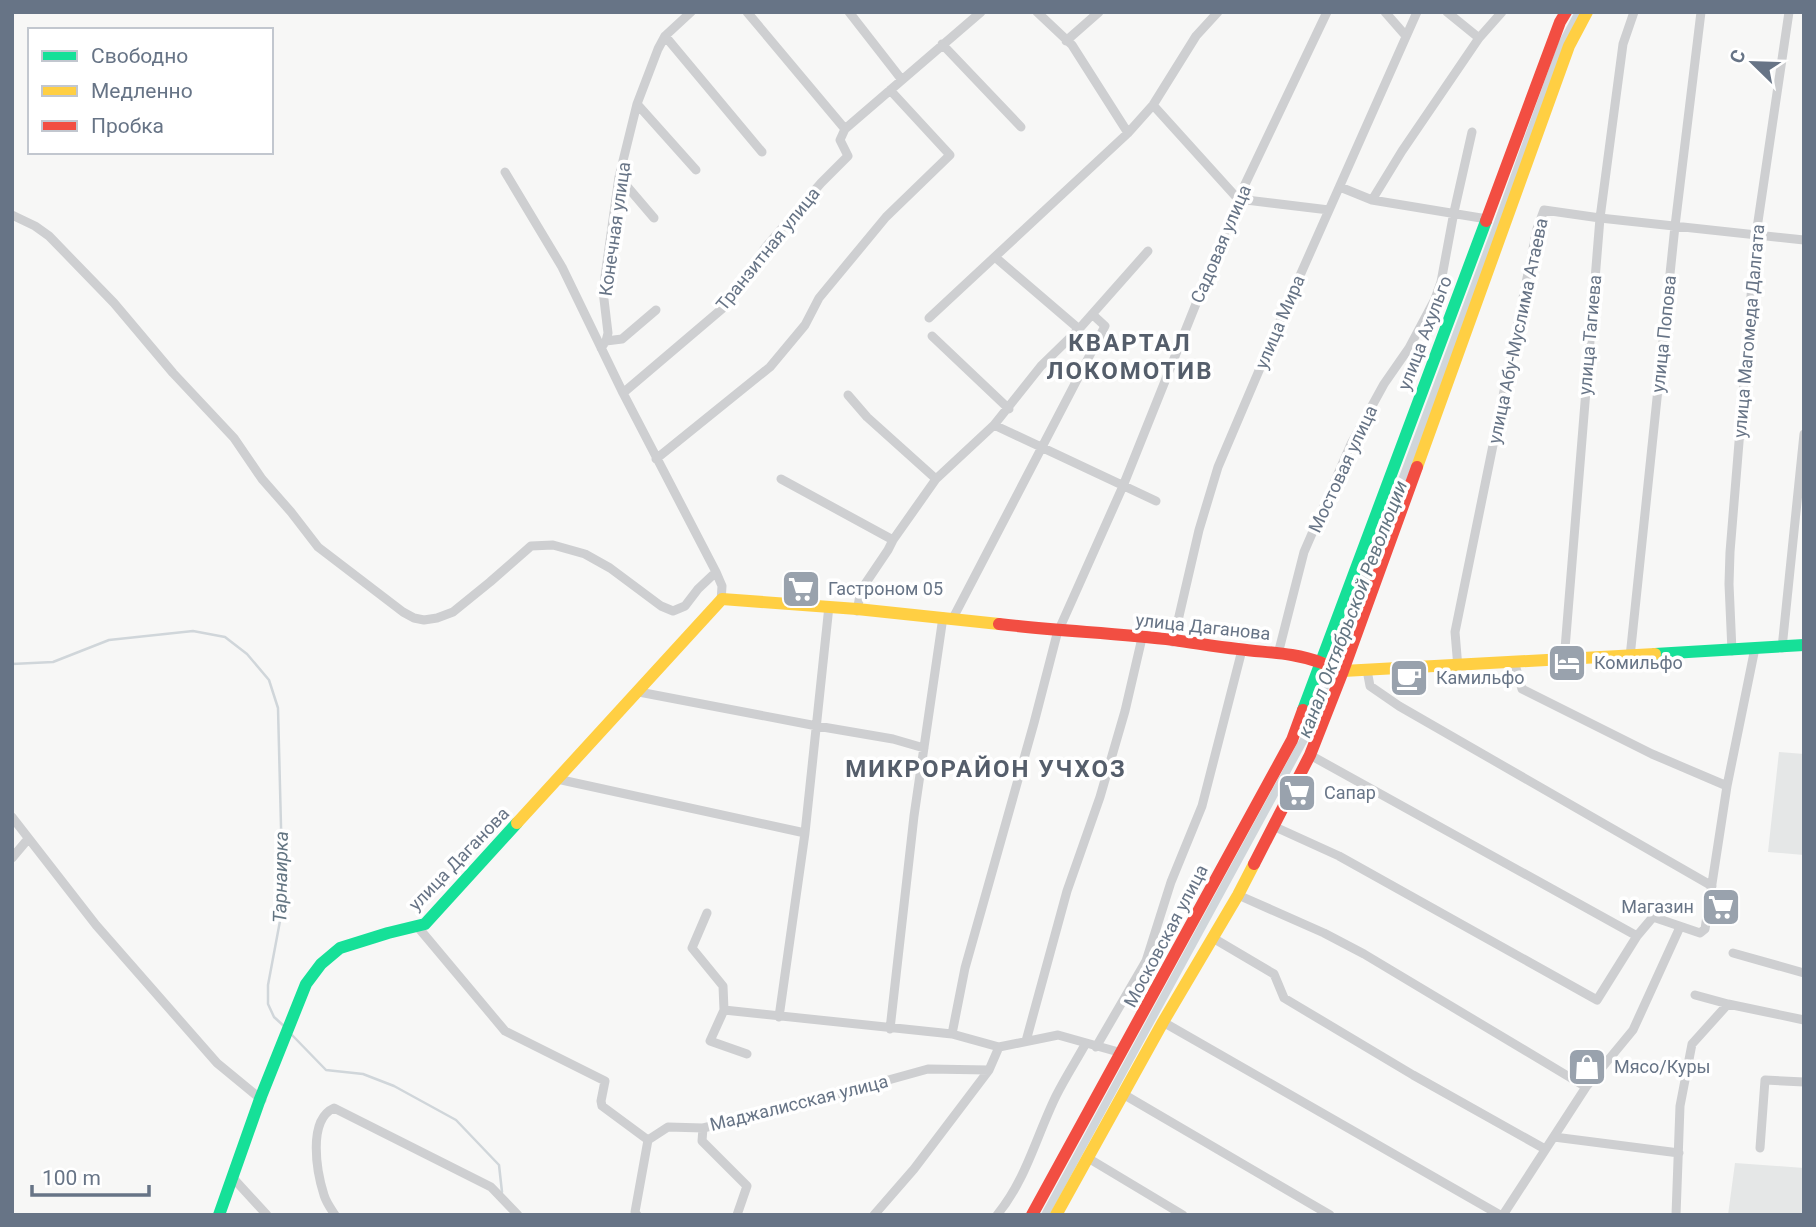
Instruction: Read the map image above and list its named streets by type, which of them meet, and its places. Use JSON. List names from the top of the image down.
{
  "streets": {
    "main road": ["улица Ахульго", "улица Даганова", "Московская улица"],
    "street": [
      "Конечная улица",
      "Садовая улица",
      "Транзитная улица",
      "улица Мира",
      "улица Абу-Муслима Атаева",
      "улица Магомеда Далгата",
      "улица Попова",
      "улица Тагиева",
      "Мостовая улица",
      "Маджалисская улица"
    ]
  },
  "crossings": [
    ["Конечная улица", "Транзитная улица"],
    ["Конечная улица", "улица Даганова"],
    ["Садовая улица", "улица Даганова"],
    ["улица Мира", "улица Даганова"],
    ["улица Абу-Муслима Атаева", "улица Магомеда Далгата"],
    ["улица Абу-Муслима Атаева", "улица Попова"],
    ["улица Абу-Муслима Атаева", "улица Тагиева"],
    ["улица Абу-Муслима Атаева", "улица Даганова"],
    ["улица Магомеда Далгата", "улица Даганова"],
    ["улица Ахульго", "улица Даганова"],
    ["улица Ахульго", "Московская улица"],
    ["улица Попова", "улица Даганова"],
    ["улица Тагиева", "улица Даганова"],
    ["Мостовая улица", "улица Даганова"],
    ["улица Даганова", "Московская улица"]
  ],
  "districts": ["КВАРТАЛ ЛОКОМОТИВ", "МИКРОРАЙОН УЧХОЗ"],
  "water": ["канал Октябрьской Революции", "Тарнаирка"],
  "places": {
    "supermarket": ["Гастроном 05", "Сапар", "Магазин"],
    "hotel": ["Комильфо"],
    "cafe": ["Камильфо"],
    "shop": ["Мясо/Куры"]
  },
  "legend": ["Свободно", "Медленно", "Пробка"],
  "scale_bar": "100 m",
  "north": "top left"
}
